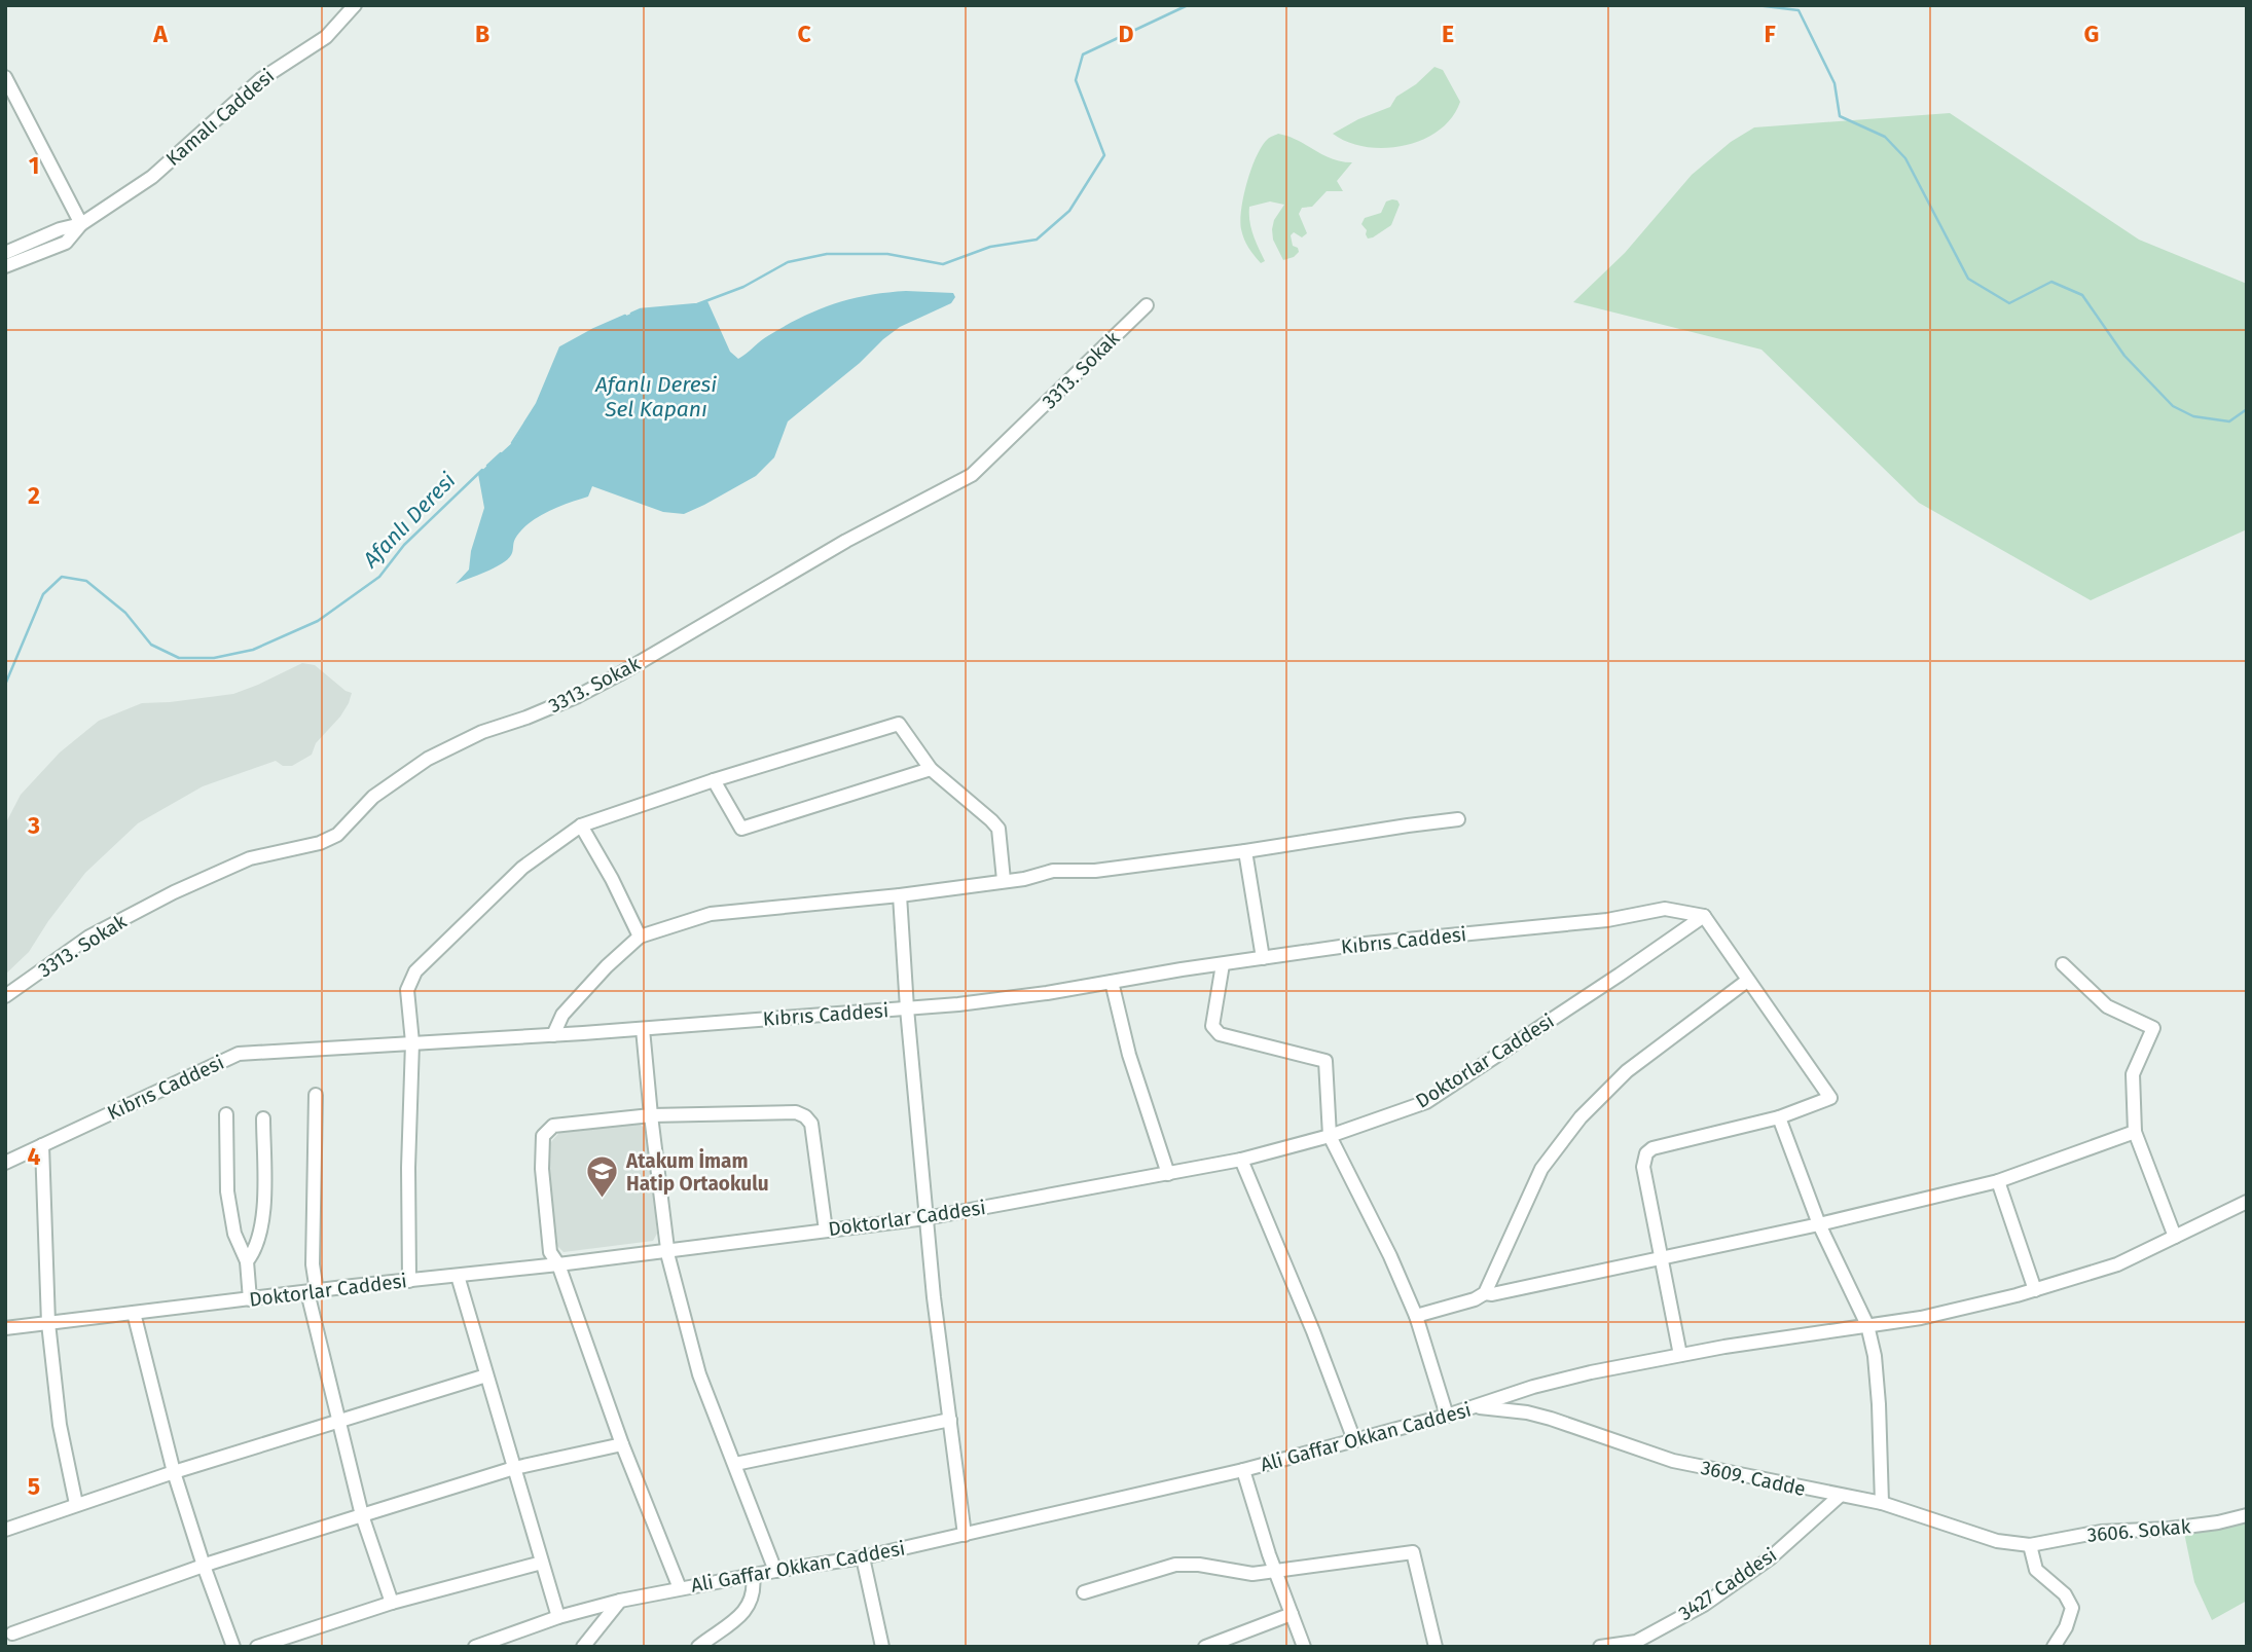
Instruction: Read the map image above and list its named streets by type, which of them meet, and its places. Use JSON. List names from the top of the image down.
{
  "streets": {
    "street": [
      "Kamalı Caddesi",
      "3313. Sokak",
      "Kıbrıs Caddesi",
      "Doktorlar Caddesi",
      "Ali Gaffar Okkan Caddesi",
      "3609. Cadde",
      "3606. Sokak",
      "3427 Caddesi"
    ]
  },
  "crossings": [
    ["Kıbrıs Caddesi", "Doktorlar Caddesi"],
    ["Ali Gaffar Okkan Caddesi", "3609. Cadde"],
    ["3609. Cadde", "3606. Sokak"],
    ["3609. Cadde", "3427 Caddesi"]
  ],
  "water": ["Afanlı Deresi Sel Kapanı", "Afanlı Deresi"],
  "places": {
    "school or university": ["Atakum İmam Hatip Ortaokulu"]
  },
  "grid": {
    "columns": [
      "A",
      "B",
      "C",
      "D",
      "E",
      "F",
      "G"
    ],
    "rows": [
      "1",
      "2",
      "3",
      "4",
      "5"
    ]
  }
}
